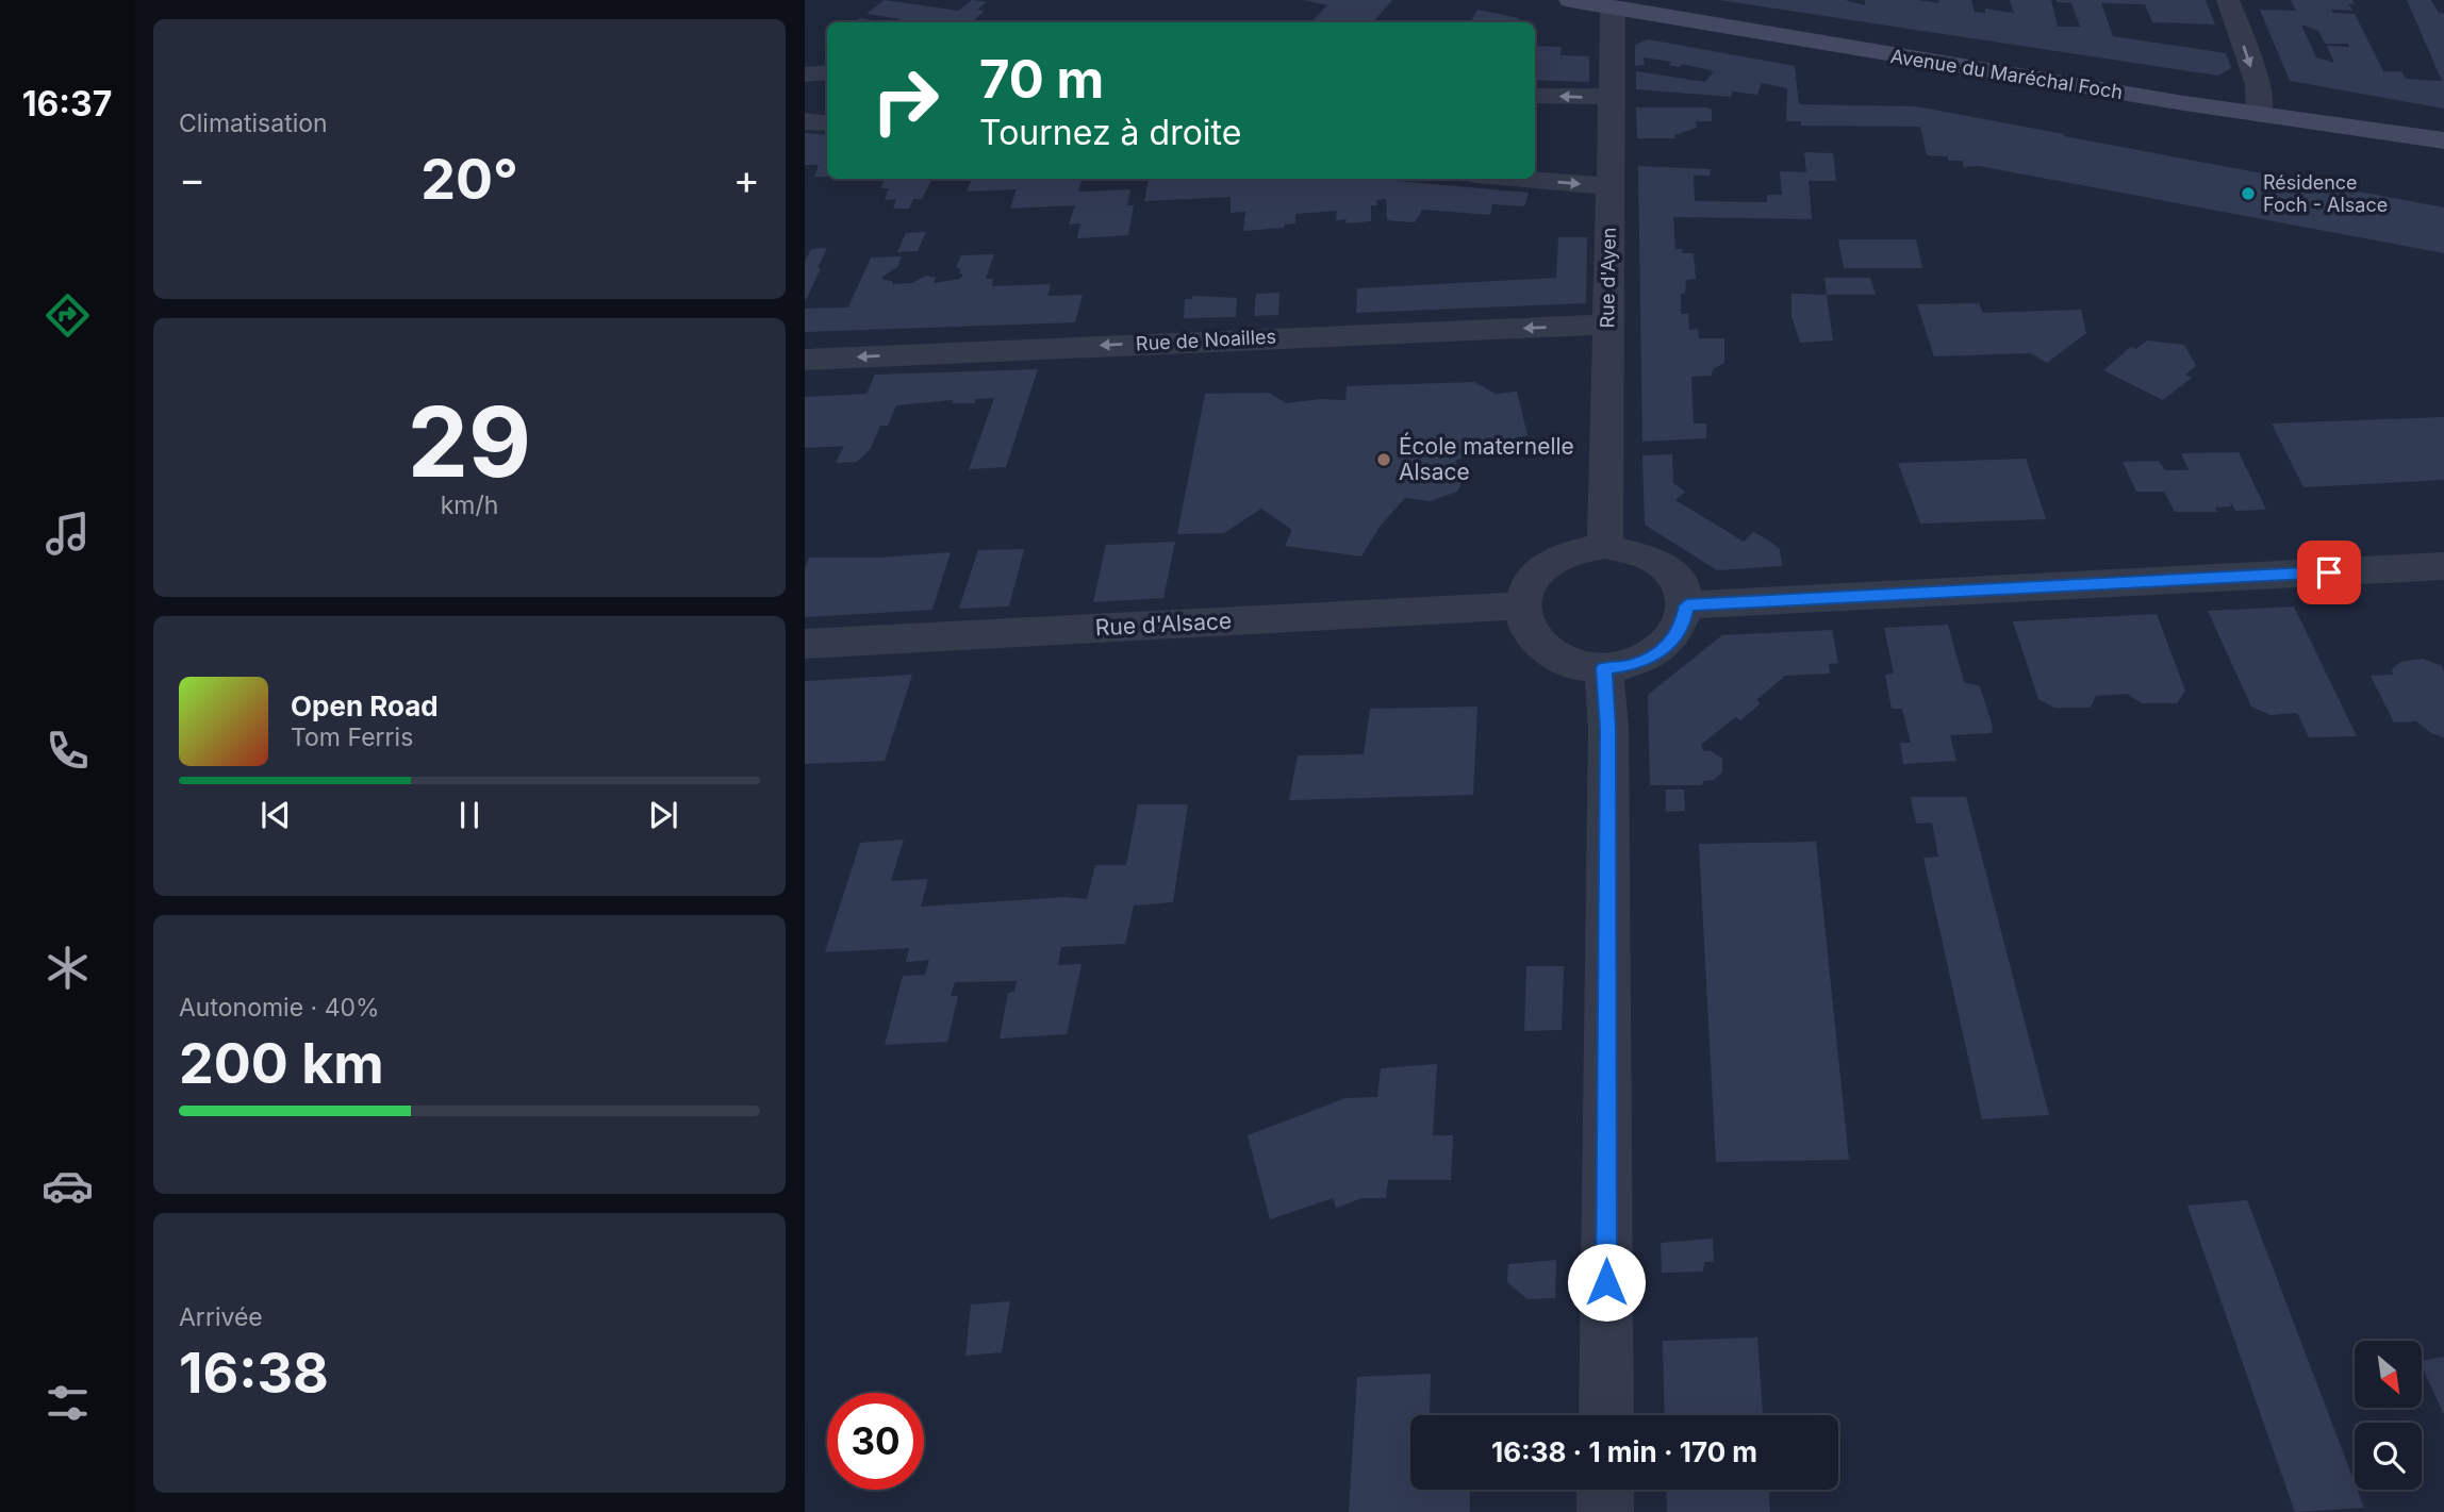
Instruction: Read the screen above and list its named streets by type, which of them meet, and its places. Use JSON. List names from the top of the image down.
{
  "streets": {
    "main road": ["Avenue du Maréchal Foch"],
    "street": ["Rue d'Ayen", "Rue de Noailles", "Rue d'Alsace"]
  },
  "crossings": [
    ["Avenue du Maréchal Foch", "Rue d'Ayen"],
    ["Rue d'Ayen", "Rue de Noailles"],
    ["Rue d'Ayen", "Rue d'Alsace"]
  ],
  "one_way": ["Rue de Noailles"],
  "places": ["Résidence Foch - Alsace", "École maternelle Alsace"],
  "north": "bottom right",
  "page": {
    "tabs": "16:37",
    "tile": [
      "Climatisation",
      ["29", "km/h"],
      ["Autonomie · 40%", "200 km"],
      ["Arrivée", "16:38"]
    ],
    "turn": ["70 m", "Tournez à droite"],
    "heat": ["−", "20°", "+"],
    "song": ["Open Road", "Tom Ferris"],
    "limit": "30",
    "trip": "16:38 · 1 min · 170 m"
  }
}
